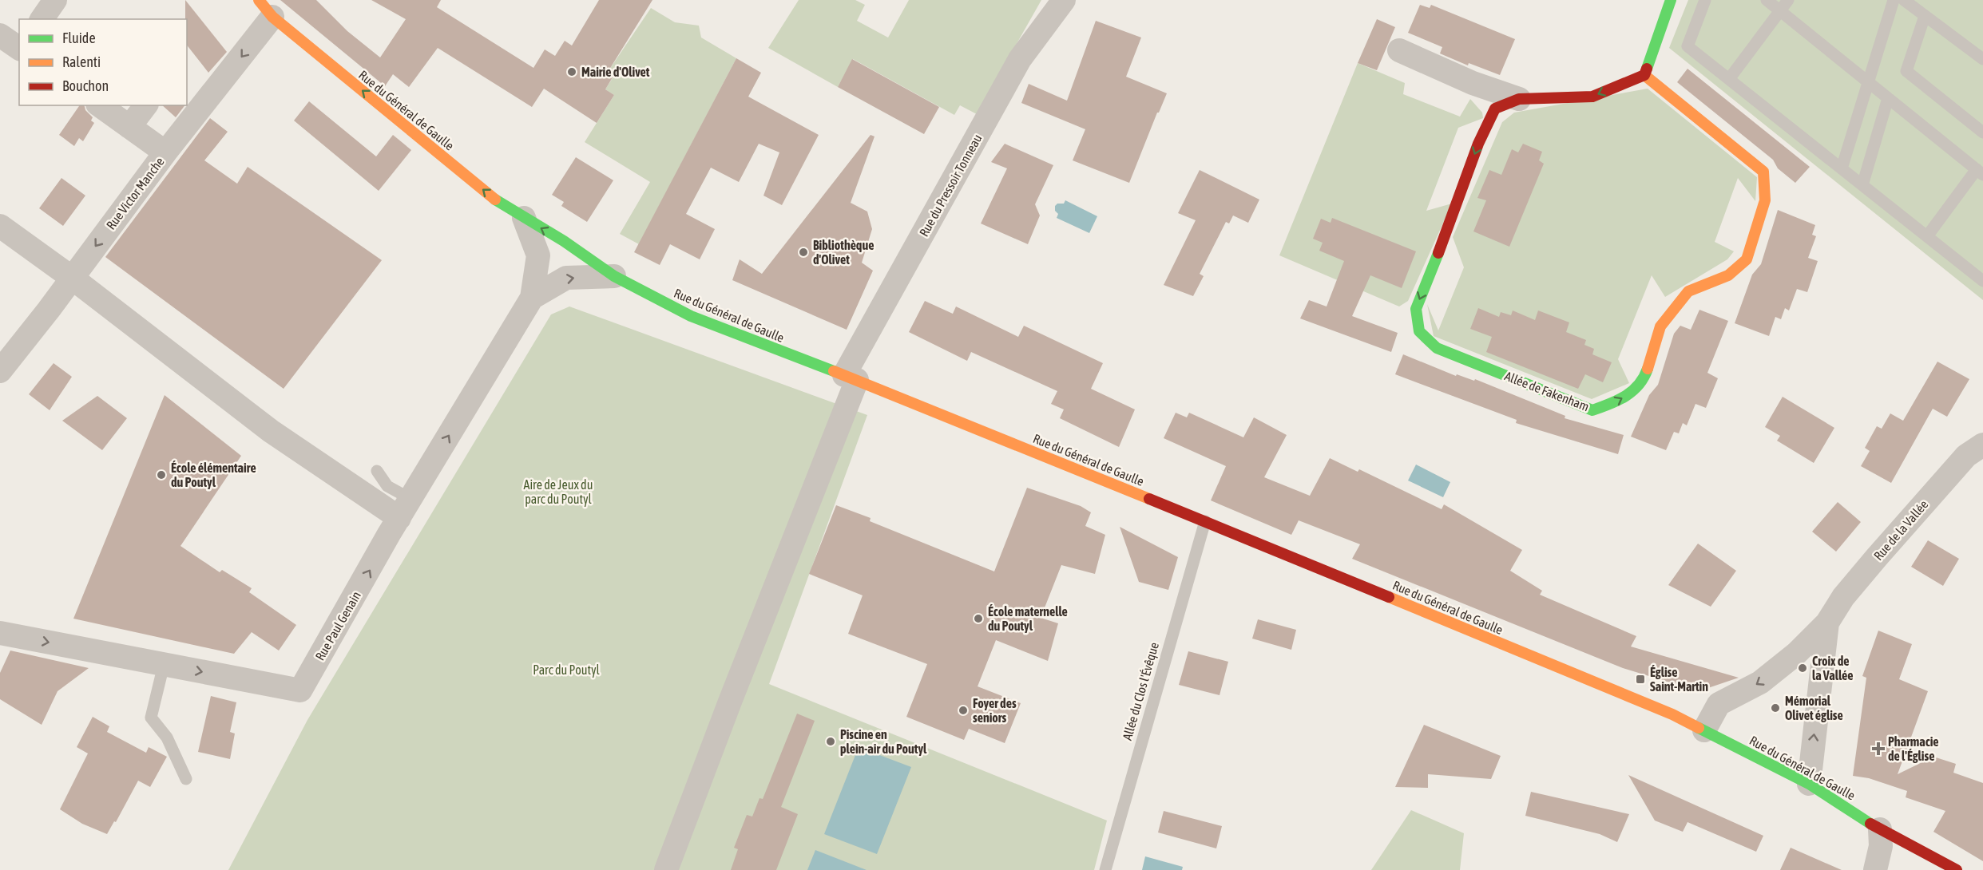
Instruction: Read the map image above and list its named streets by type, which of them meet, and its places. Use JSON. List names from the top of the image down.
{
  "streets": {
    "main road": ["Rue du Général de Gaulle", "Allée de Fakenham"],
    "street": [
      "Rue du Pressoir Tonneau",
      "Rue Victor Manche",
      "Rue de la Vallée",
      "Rue Paul Genain"
    ],
    "lane": ["Allée du Clos l'Évêque"]
  },
  "crossings": [
    ["Rue du Général de Gaulle", "Rue du Pressoir Tonneau"],
    ["Rue du Général de Gaulle", "Rue Victor Manche"],
    ["Rue du Général de Gaulle", "Rue de la Vallée"],
    ["Rue du Général de Gaulle", "Rue Paul Genain"],
    ["Rue du Général de Gaulle", "Allée du Clos l'Évêque"]
  ],
  "one_way": ["Rue Victor Manche", "Rue Paul Genain"],
  "parks": ["Aire de Jeux du parc du Poutyl", "Parc du Poutyl"],
  "places": {
    "other": [
      "Mairie d'Olivet",
      "Bibliothèque d'Olivet",
      "École élémentaire du Poutyl",
      "École maternelle du Poutyl",
      "Croix de la Vallée",
      "Mémorial Olivet église",
      "Foyer des seniors",
      "Piscine en plein-air du Poutyl"
    ],
    "transit": ["Église Saint-Martin"],
    "health": ["Pharmacie de l'Église"]
  },
  "legend": ["Fluide", "Ralenti", "Bouchon"]
}
